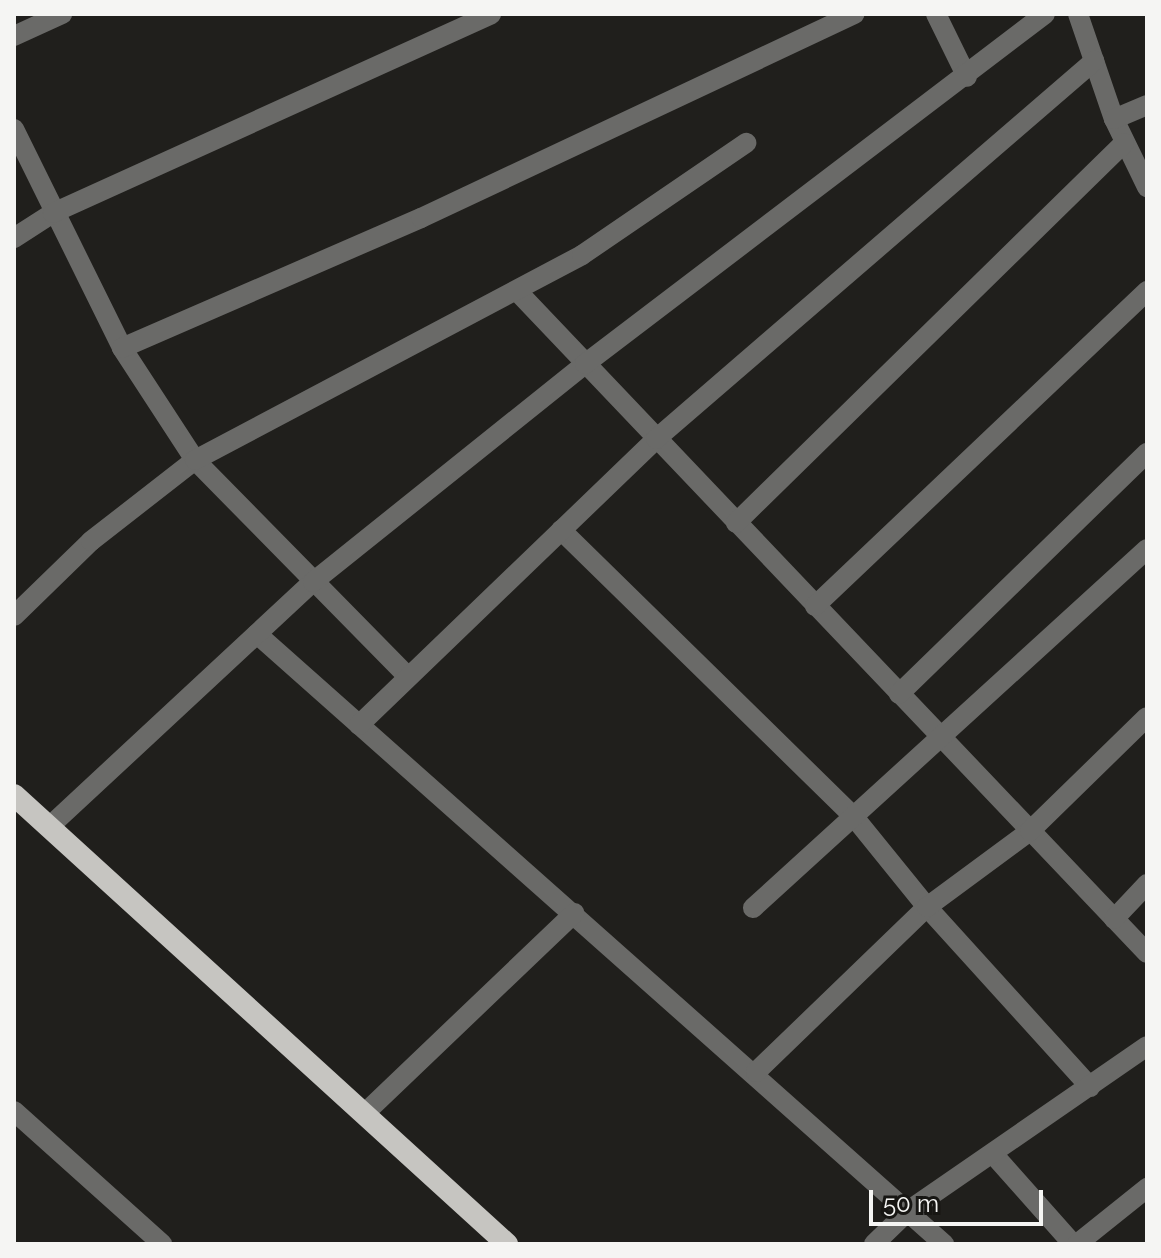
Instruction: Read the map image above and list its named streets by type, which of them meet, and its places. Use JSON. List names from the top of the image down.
{
  "scale_bar": "50 m"
}
